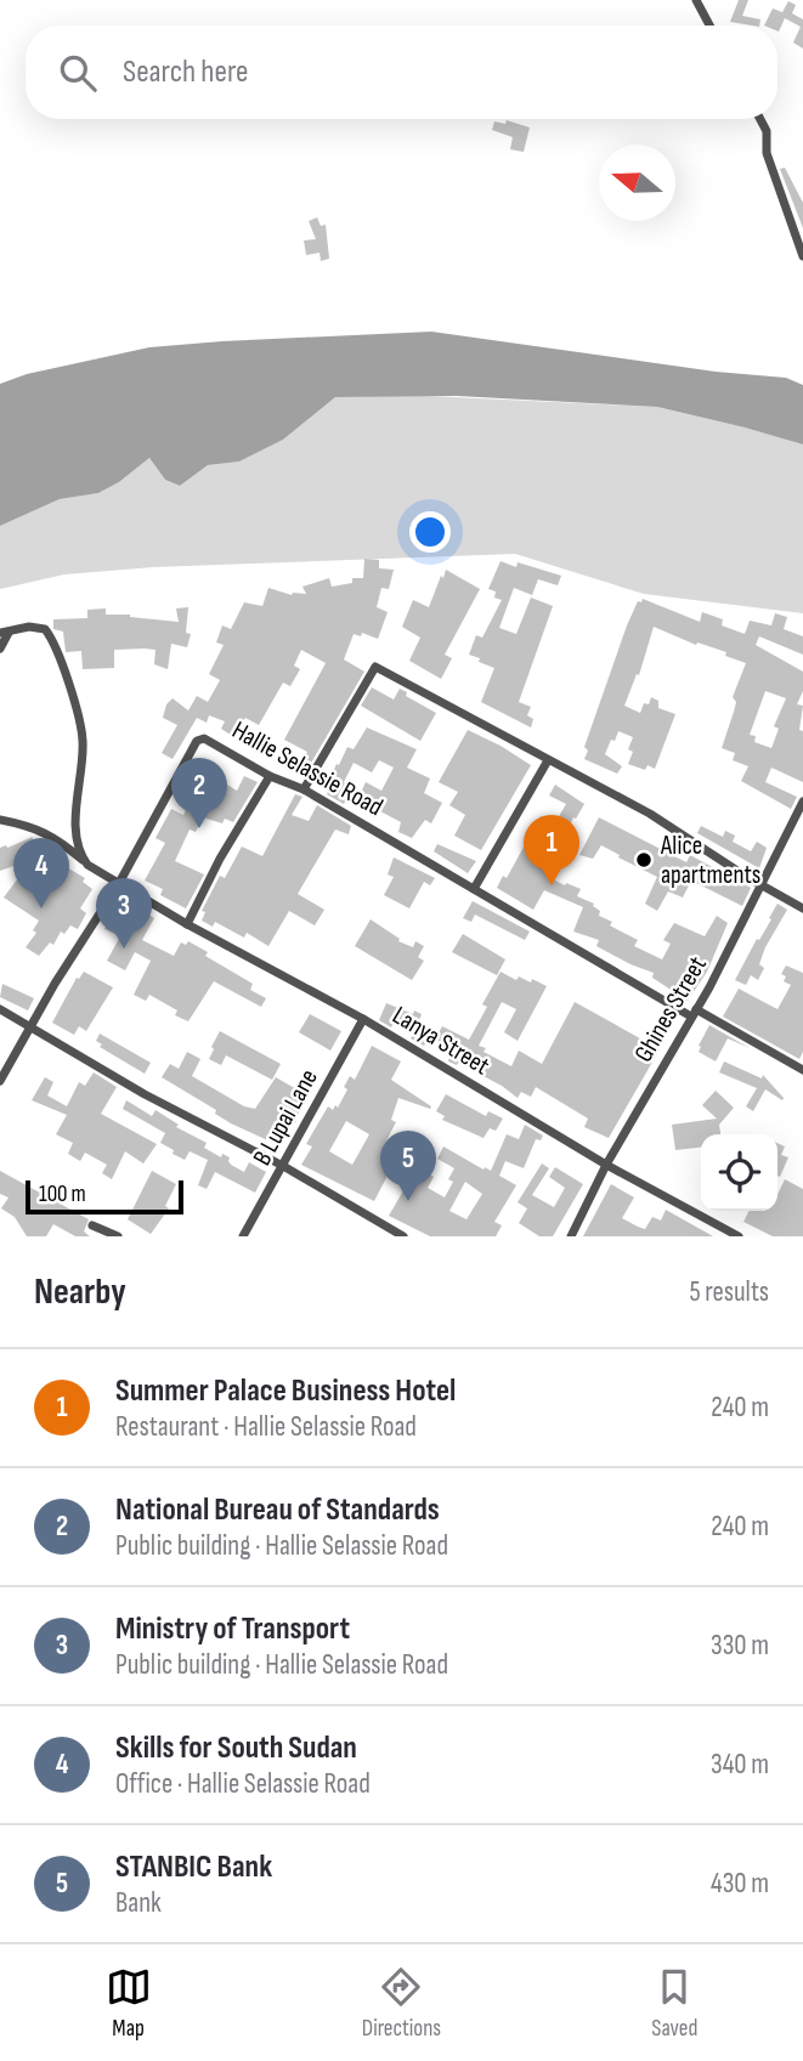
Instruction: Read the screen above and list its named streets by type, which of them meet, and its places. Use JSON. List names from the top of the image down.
{
  "streets": {
    "street": [
      "Hallie Selassie Road",
      "Ghines Street",
      "Lanya Street",
      "B Lupai Lane"
    ]
  },
  "crossings": [
    ["Hallie Selassie Road", "Ghines Street"],
    ["Hallie Selassie Road", "Lanya Street"],
    ["Ghines Street", "Lanya Street"],
    ["Lanya Street", "B Lupai Lane"]
  ],
  "places": ["Alice apartments"],
  "scale_bar": "100 m",
  "north": "left",
  "page": {
    "search": "Search here",
    "pins": [
      "2",
      "1",
      "4",
      "3",
      "5"
    ],
    "scale": "100 m",
    "heading": ["Nearby", "5 results"],
    "list": [
      {
        "mark": "1",
        "name": "Summer Palace Business Hotel",
        "note": "Restaurant · Hallie Selassie Road",
        "value": "240 m"
      },
      {
        "mark": "2",
        "name": "National Bureau of Standards",
        "note": "Public building · Hallie Selassie Road",
        "value": "240 m"
      },
      {
        "mark": "3",
        "name": "Ministry of Transport",
        "note": "Public building · Hallie Selassie Road",
        "value": "330 m"
      },
      {
        "mark": "4",
        "name": "Skills for South Sudan",
        "note": "Office · Hallie Selassie Road",
        "value": "340 m"
      },
      {
        "mark": "5",
        "name": "STANBIC Bank",
        "note": "Bank",
        "value": "430 m"
      }
    ],
    "nav": ["Map", "Directions", "Saved"]
  }
}
